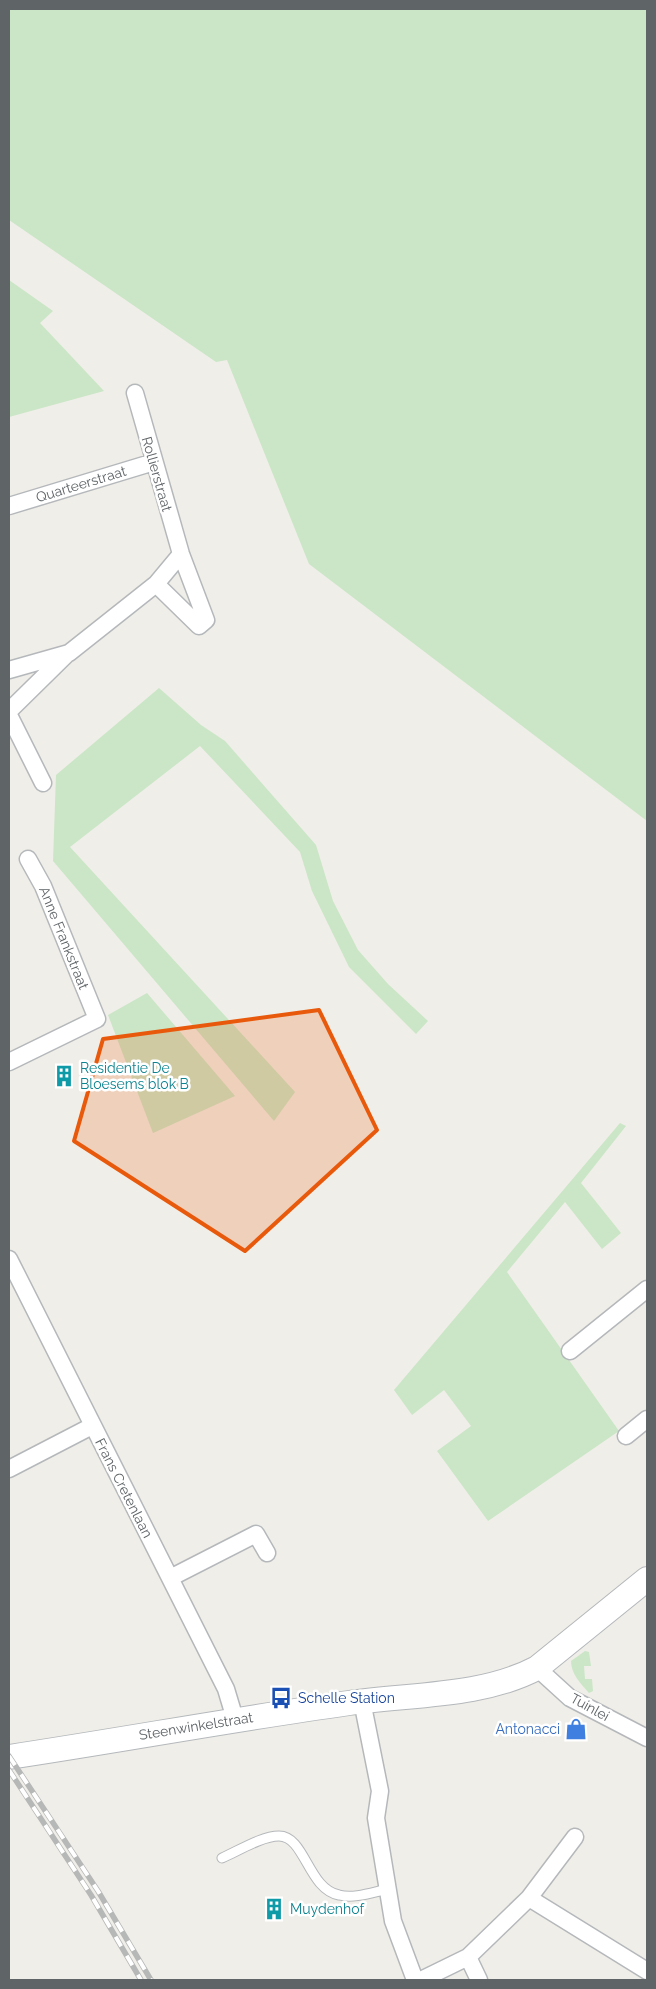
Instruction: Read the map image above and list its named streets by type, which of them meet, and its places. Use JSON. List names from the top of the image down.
{
  "streets": {
    "street": [
      "Rollierstraat",
      "Quarteerstraat",
      "Anne Frankstraat",
      "Frans Cretenlaan",
      "Tuinlei",
      "Steenwinkelstraat"
    ]
  },
  "crossings": [
    ["Rollierstraat", "Quarteerstraat"],
    ["Frans Cretenlaan", "Steenwinkelstraat"],
    ["Tuinlei", "Steenwinkelstraat"]
  ],
  "places": {
    "building": ["Residentie De Bloesems blok B", "Muydenhof"],
    "bus stop": ["Schelle Station"],
    "shop": ["Antonacci"]
  }
}
